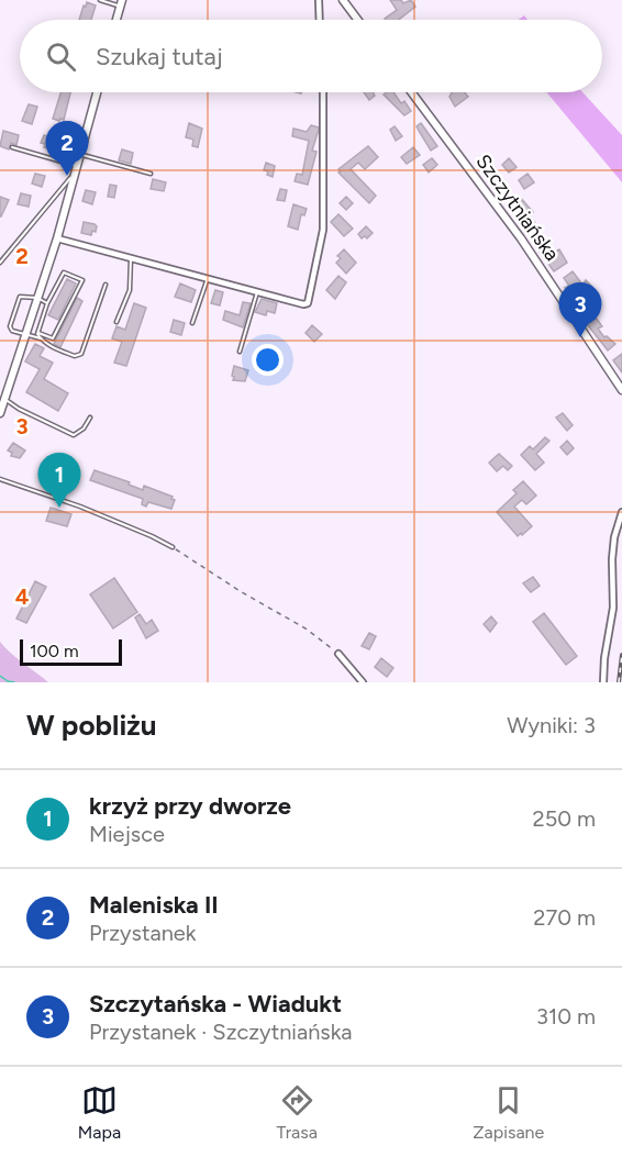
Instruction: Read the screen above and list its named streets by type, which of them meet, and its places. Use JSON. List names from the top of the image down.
{
  "streets": {
    "street": ["Szczytniańska"]
  },
  "scale_bar": "100 m",
  "page": {
    "search": "Szukaj tutaj",
    "pins": ["2", "3", "1"],
    "scale": "100 m",
    "heading": ["W pobliżu", "Wyniki: 3"],
    "list": [
      {
        "mark": "1",
        "name": "krzyż przy dworze",
        "note": "Miejsce",
        "value": "250 m"
      },
      {
        "mark": "2",
        "name": "Maleniska II",
        "note": "Przystanek",
        "value": "270 m"
      },
      {
        "mark": "3",
        "name": "Szczytańska - Wiadukt",
        "note": "Przystanek · Szczytniańska",
        "value": "310 m"
      }
    ],
    "nav": ["Mapa", "Trasa", "Zapisane"]
  },
  "grid": {
    "rows": ["2", "3", "4"]
  }
}
